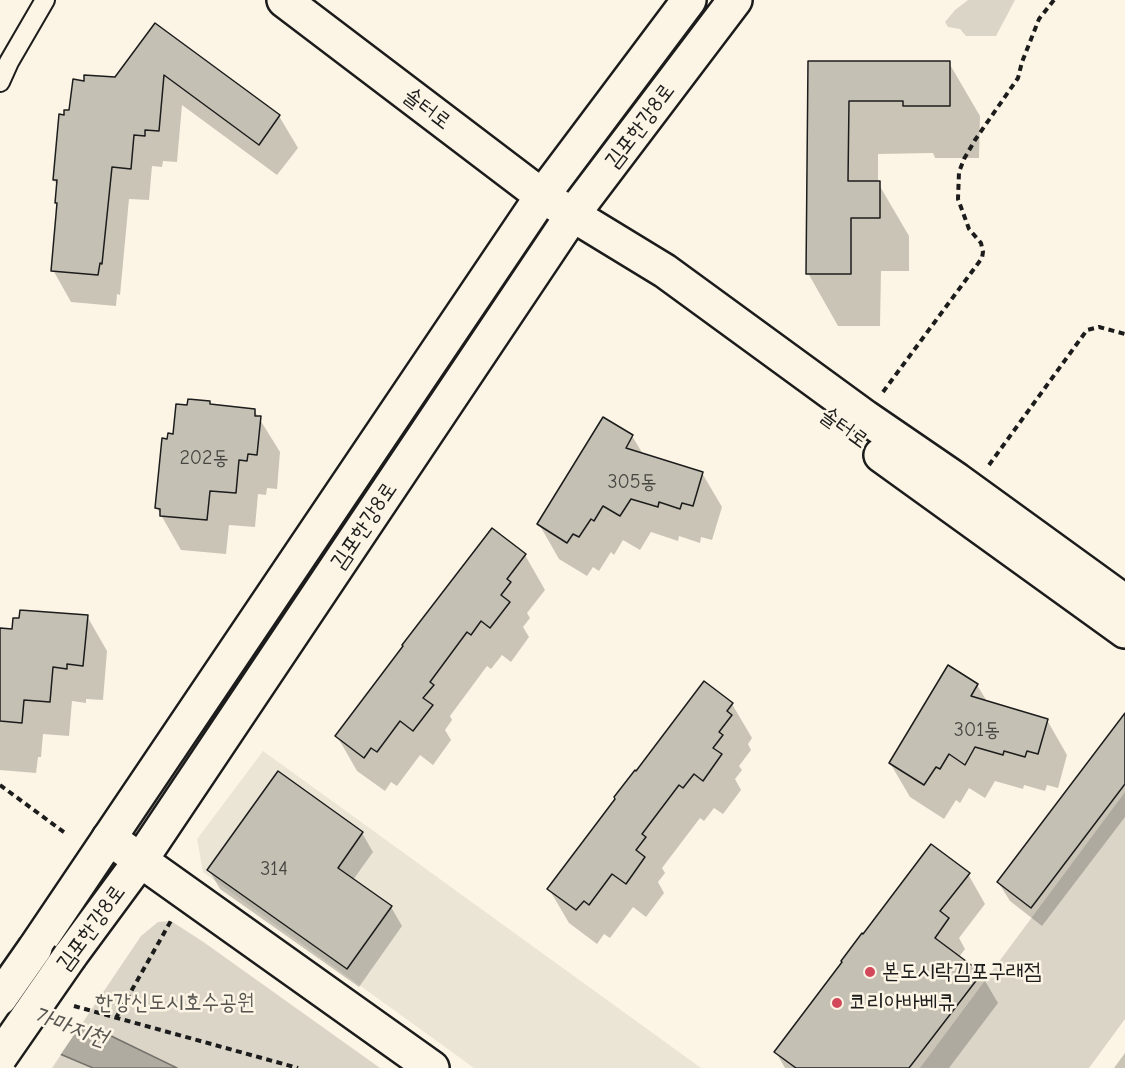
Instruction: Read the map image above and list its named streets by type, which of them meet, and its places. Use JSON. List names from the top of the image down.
{
  "streets": {
    "street": ["솔터로", "김포한강8로"]
  },
  "crossings": [
    ["솔터로", "김포한강8로"]
  ],
  "water": ["가마지천"],
  "parks": ["한강신도시호수공원"],
  "places": ["본도시락김포구래점", "코리아바베큐"],
  "house_numbers": [
    "202동",
    "305동",
    "301동",
    "314"
  ]
}
